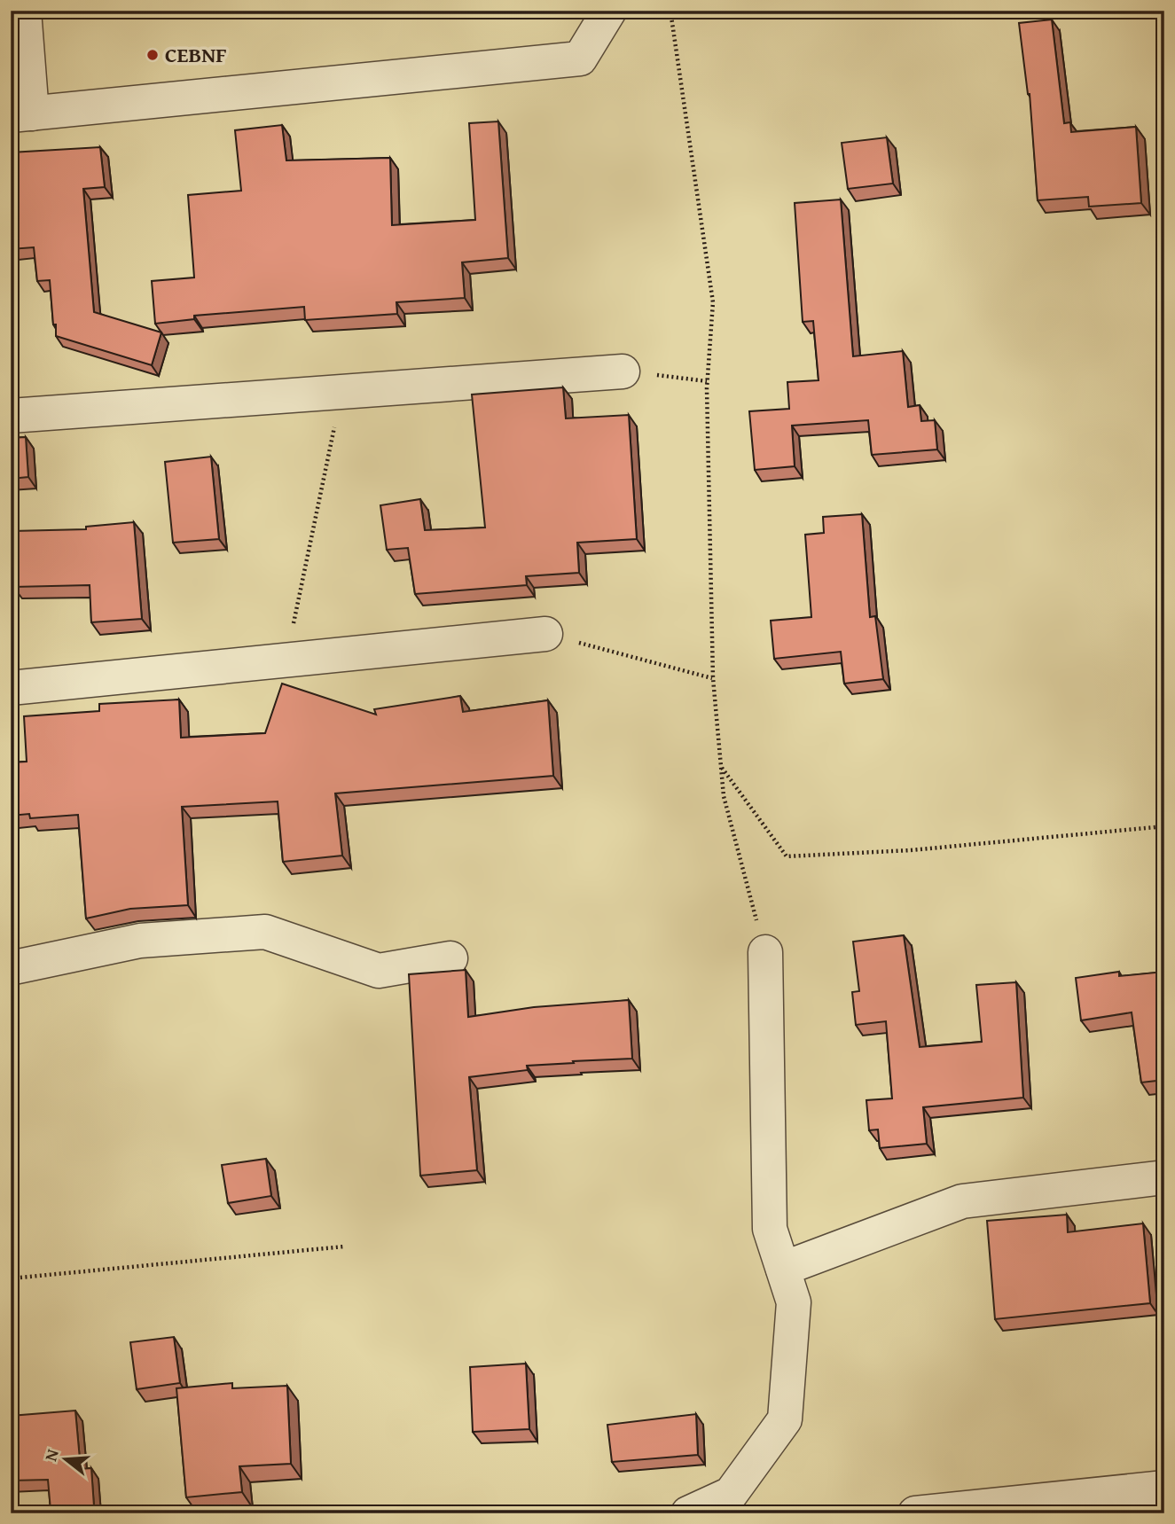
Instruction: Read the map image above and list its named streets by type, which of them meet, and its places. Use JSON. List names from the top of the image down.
{
  "places": ["CEBNF"],
  "north": "left"
}
